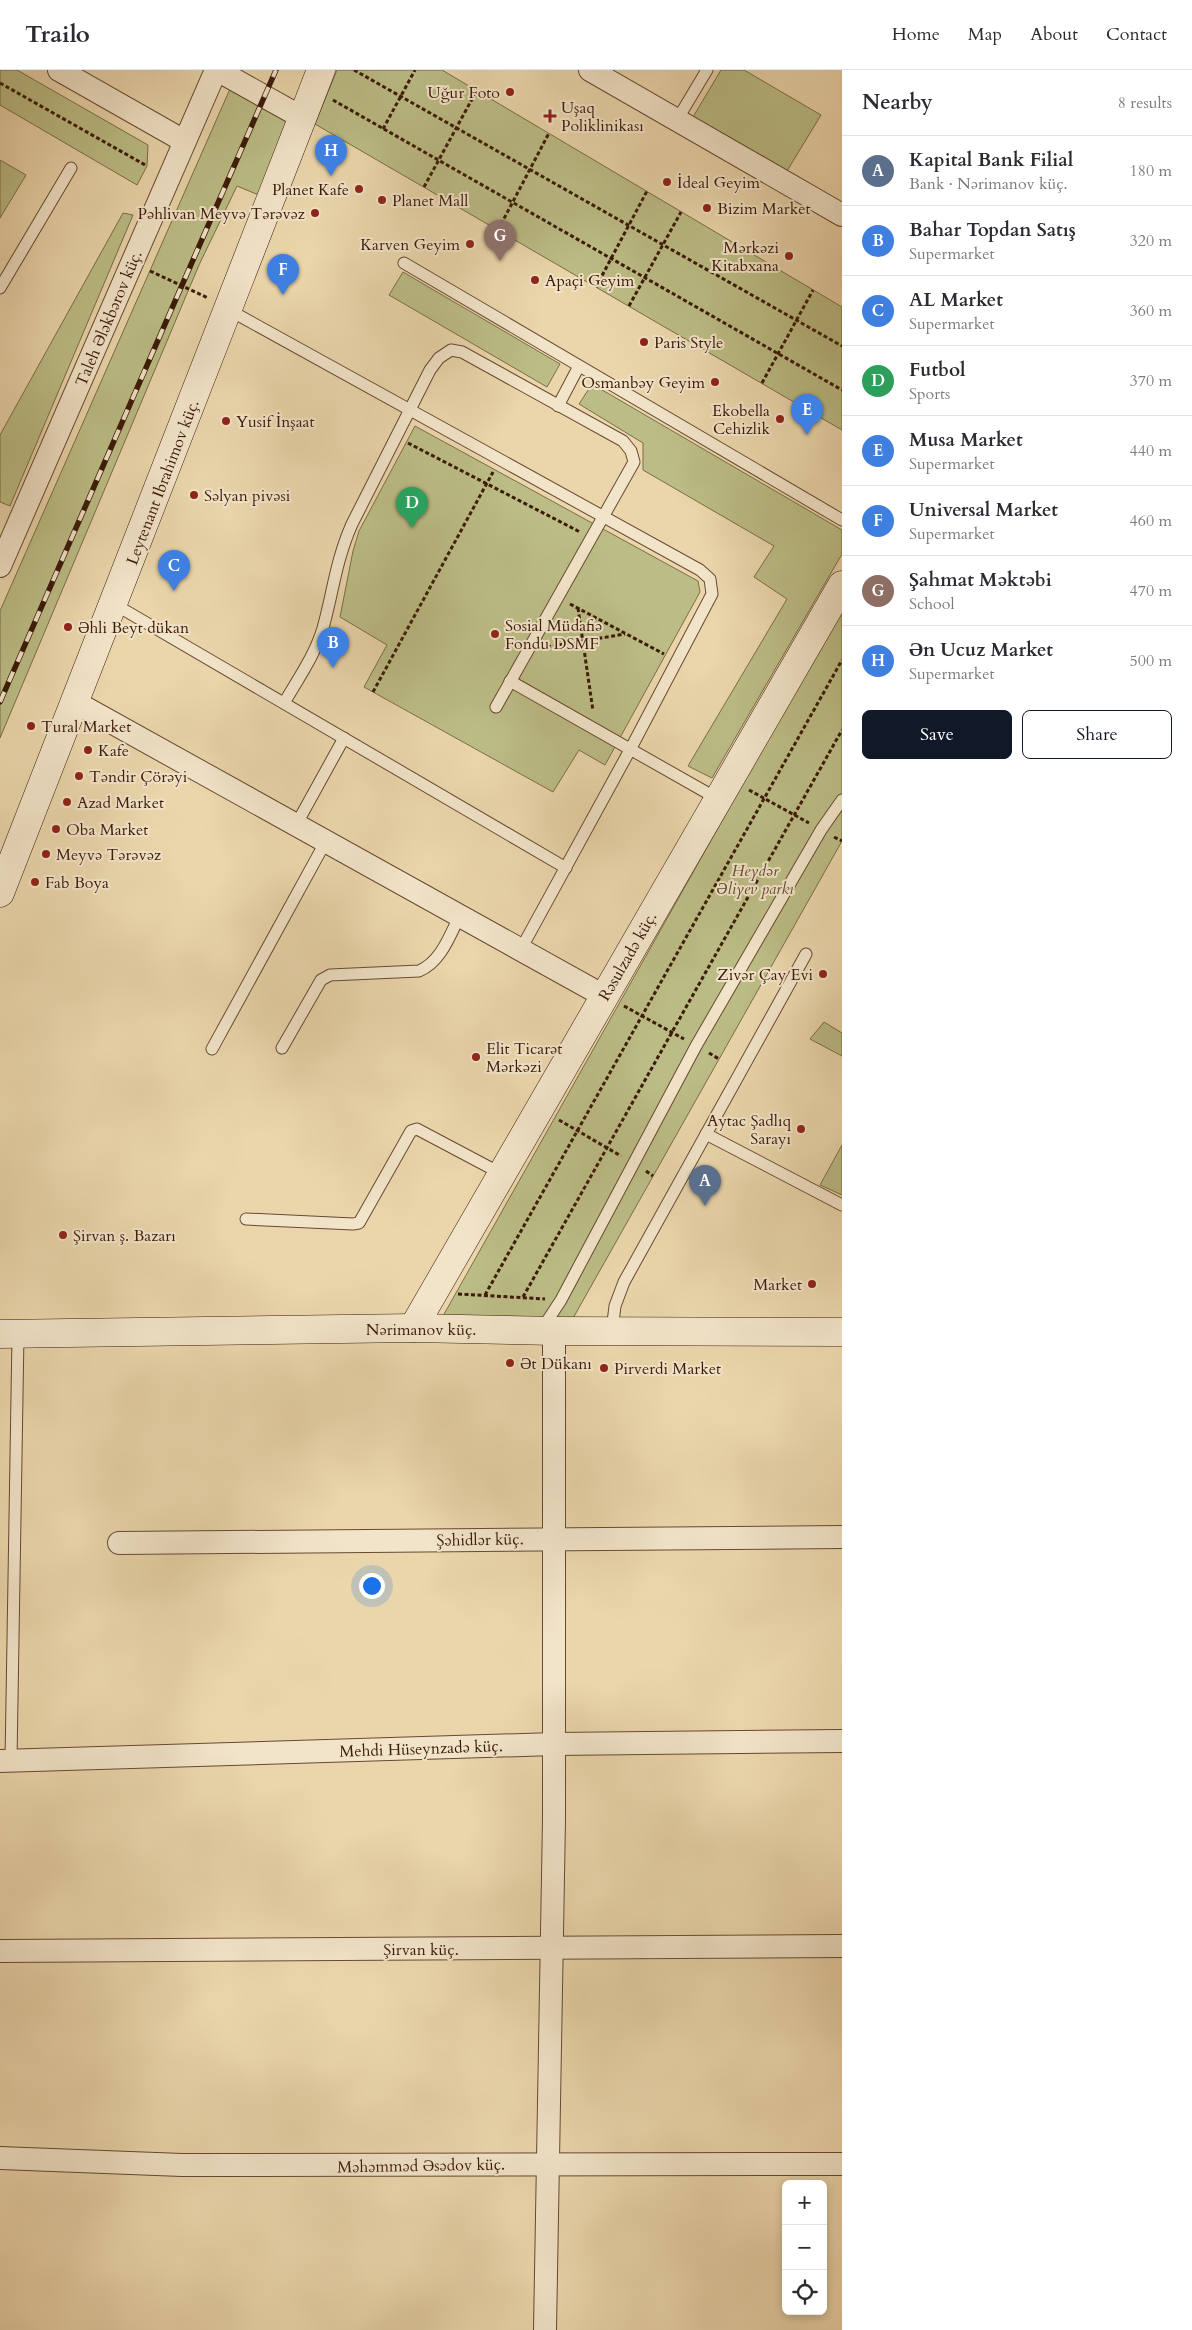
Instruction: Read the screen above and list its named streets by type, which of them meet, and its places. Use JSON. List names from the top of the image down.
{
  "streets": {
    "street": [
      "Taleh Ələkbərov küç.",
      "Leytenant Ibrahimov küç.",
      "Rəsulzadə küç.",
      "Nərimanov küç.",
      "Şəhidlər küç.",
      "Mehdi Hüseynzadə küç.",
      "Şirvan küç.",
      "Məhəmməd Əsədov küç."
    ]
  },
  "crossings": [
    ["Rəsulzadə küç.", "Nərimanov küç."]
  ],
  "parks": ["Heydər Əliyev parkı"],
  "places": {
    "other": [
      "Uğur Foto",
      "İdeal Geyim",
      "Planet Kafe",
      "Planet Mall",
      "Bizim Market",
      "Pəhlivan Meyvə Tərəvəz",
      "Karven Geyim",
      "Mərkəzi Kitabxana",
      "Apaçi Geyim",
      "Paris Style",
      "Osmanbəy Geyim",
      "Ekobella Cehizlik",
      "Yusif İnşaat",
      "Səlyan pivəsi",
      "Əhli Beyt dükan",
      "Sosial Müdafiə Fondu DSMF",
      "Tural Market",
      "Kafe",
      "Təndir Çörəyi",
      "Azad Market",
      "Oba Market",
      "Meyvə Tərəvəz",
      "Fab Boya",
      "Zivər Çay Evi",
      "Elit Ticarət Mərkəzi",
      "Aytac Şadlıq Sarayı",
      "Şirvan ş. Bazarı",
      "Market",
      "Ət Dükanı",
      "Pirverdi Market"
    ],
    "health": ["Uşaq Poliklinikası"]
  },
  "page": {
    "header": "Trailo",
    "nav": [
      "Home",
      "Map",
      "About",
      "Contact"
    ],
    "heading": ["Nearby", "8 results"],
    "pins": [
      "H",
      "G",
      "F",
      "E",
      "D",
      "C",
      "B",
      "A"
    ],
    "list": [
      {
        "mark": "A",
        "name": "Kapital Bank Filial",
        "note": "Bank · Nərimanov küç.",
        "value": "180 m"
      },
      {
        "mark": "B",
        "name": "Bahar Topdan Satış",
        "note": "Supermarket",
        "value": "320 m"
      },
      {
        "mark": "C",
        "name": "AL Market",
        "note": "Supermarket",
        "value": "360 m"
      },
      {
        "mark": "D",
        "name": "Futbol",
        "note": "Sports",
        "value": "370 m"
      },
      {
        "mark": "E",
        "name": "Musa Market",
        "note": "Supermarket",
        "value": "440 m"
      },
      {
        "mark": "F",
        "name": "Universal Market",
        "note": "Supermarket",
        "value": "460 m"
      },
      {
        "mark": "G",
        "name": "Şahmat Məktəbi",
        "note": "School",
        "value": "470 m"
      },
      {
        "mark": "H",
        "name": "Ən Ucuz Market",
        "note": "Supermarket",
        "value": "500 m"
      }
    ],
    "buttons": ["Save", "Share"],
    "map_buttons": ["+", "−"]
  }
}
